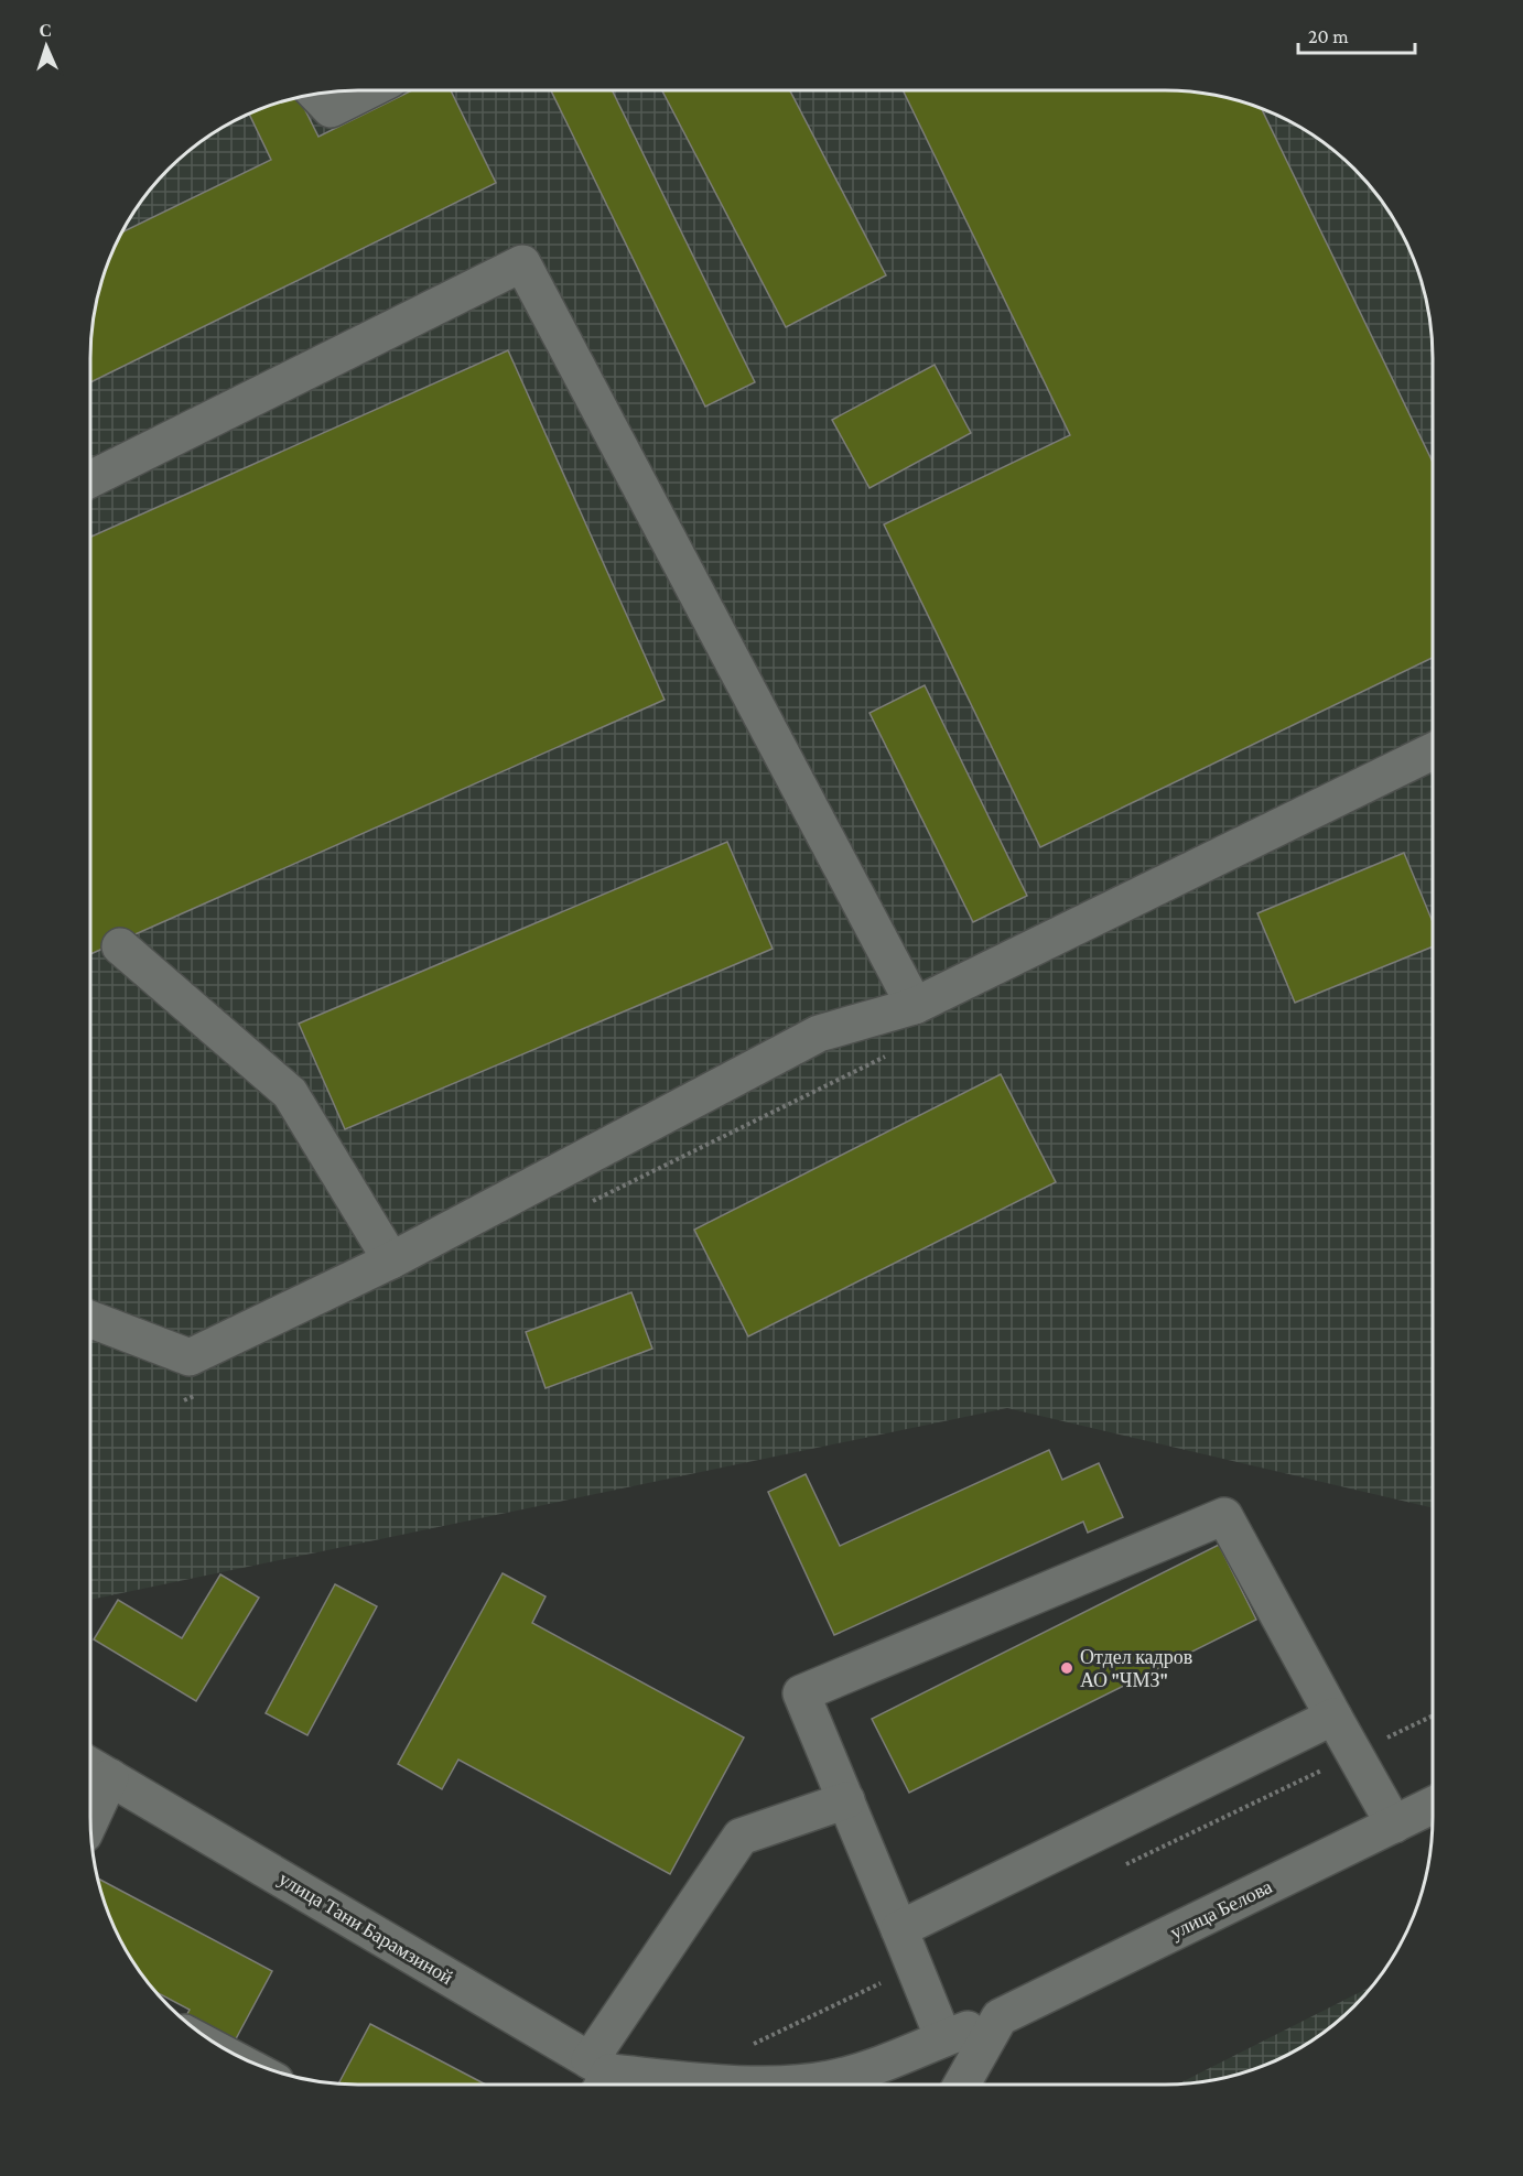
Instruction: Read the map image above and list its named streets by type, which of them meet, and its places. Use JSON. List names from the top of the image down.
{
  "streets": {
    "street": ["улица Белова", "улица Тани Барамзиной"]
  },
  "crossings": [
    ["улица Белова", "улица Тани Барамзиной"]
  ],
  "places": ["Отдел кадров АО \"ЧМЗ\""],
  "scale_bar": "20 m",
  "north": "top"
}
